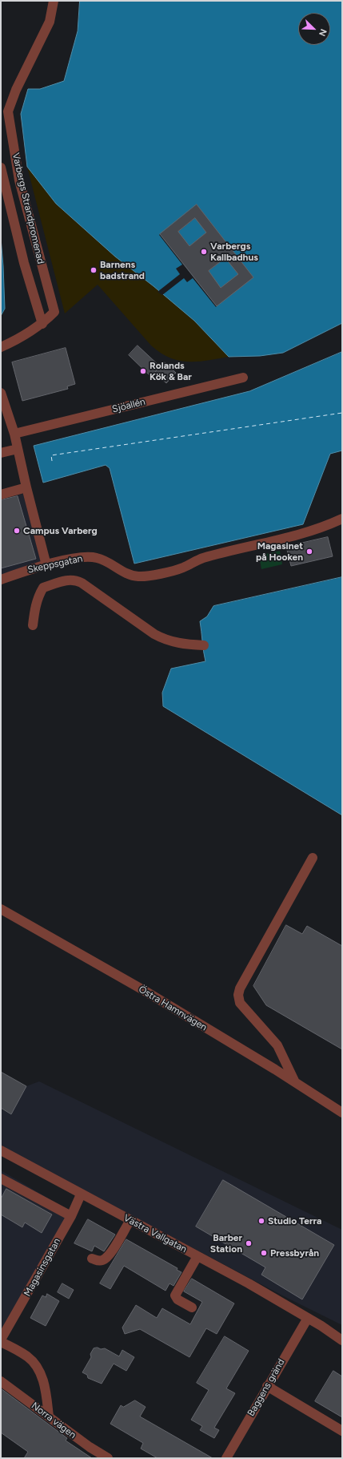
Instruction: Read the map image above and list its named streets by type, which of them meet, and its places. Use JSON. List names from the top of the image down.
{
  "streets": {
    "street": [
      "Varbergs Strandpromenad",
      "Sjöallén",
      "Skeppsgatan",
      "Östra Hamnvägen",
      "Västra Vallgatan",
      "Magasinsgatan",
      "Baggens gränd",
      "Norra vägen"
    ]
  },
  "crossings": [
    ["Västra Vallgatan", "Magasinsgatan"],
    ["Västra Vallgatan", "Baggens gränd"]
  ],
  "places": [
    "Varbergs Kallbadhus",
    "Barnens badstrand",
    "Rolands Kök & Bar",
    "Campus Varberg",
    "Magasinet på Hooken",
    "Studio Terra",
    "Barber Station",
    "Pressbyrån"
  ],
  "north": "bottom right"
}
